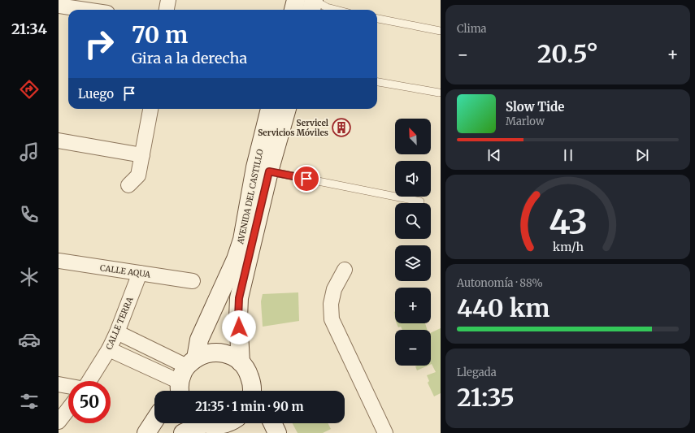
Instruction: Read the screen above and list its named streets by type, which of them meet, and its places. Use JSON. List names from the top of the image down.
{
  "streets": {
    "main road": ["AVENIDA DEL CASTILLO"],
    "street": ["CALLE AQUA", "CALLE TERRA"]
  },
  "crossings": [
    ["CALLE AQUA", "CALLE TERRA"]
  ],
  "places": {
    "building": ["Servicel Servicios Móviles"]
  },
  "north": "top left",
  "page": {
    "tabs": "21:34",
    "tile": [
      "Clima",
      ["Autonomía · 88%", "440 km"],
      ["Llegada", "21:35"]
    ],
    "turn": ["70 m", "Gira a la derecha"],
    "heat": ["−", "20.5°", "+"],
    "then": "Luego",
    "song": ["Slow Tide", "Marlow"],
    "map_buttons": ["+", "−"],
    "limit": "50",
    "trip": "21:35 · 1 min · 90 m",
    "gauge": ["43", "km/h"]
  }
}
